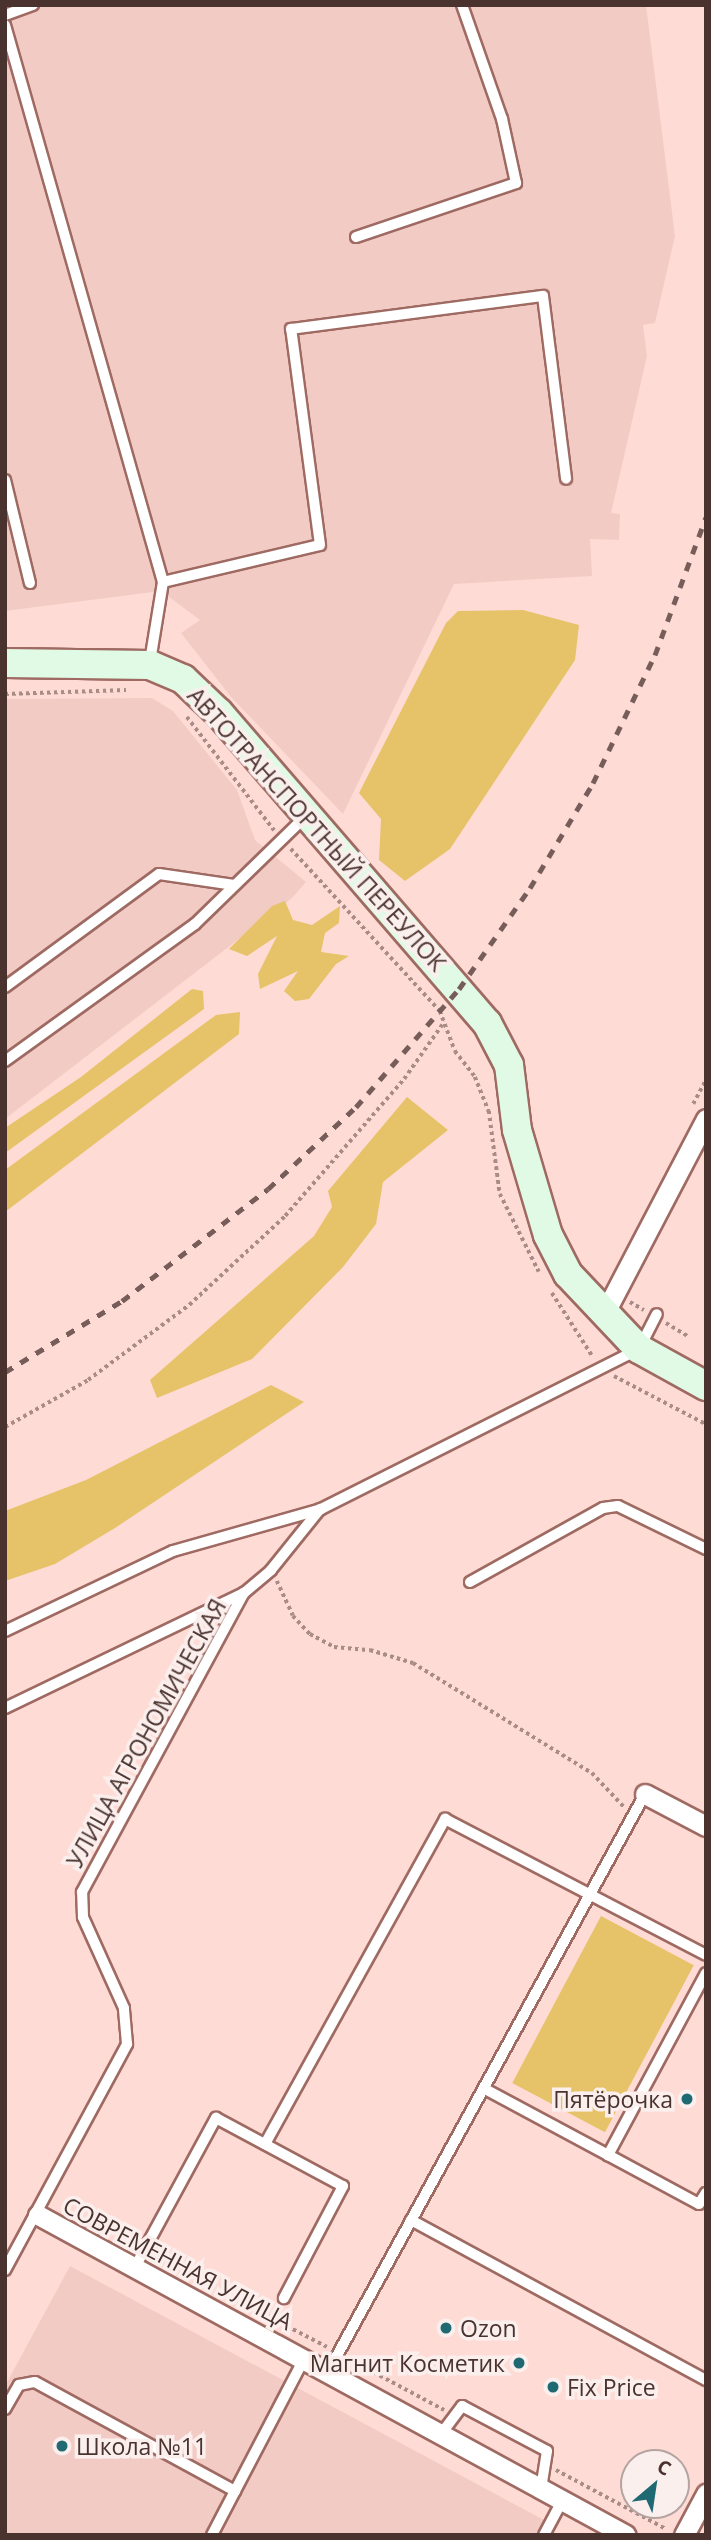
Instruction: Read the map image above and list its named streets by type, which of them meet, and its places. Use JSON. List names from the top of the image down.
{
  "streets": {
    "main road": ["АВТОТРАНСПОРТНЫЙ ПЕРЕУЛОК"],
    "street": ["СОВРЕМЕННАЯ УЛИЦА"],
    "lane": ["УЛИЦА АГРОНОМИЧЕСКАЯ"]
  },
  "crossings": [
    ["УЛИЦА АГРОНОМИЧЕСКАЯ", "СОВРЕМЕННАЯ УЛИЦА"]
  ],
  "places": [
    "Пятёрочка",
    "Ozon",
    "Магнит Косметик",
    "Fix Price",
    "Школа №11"
  ],
  "north": "top right"
}
